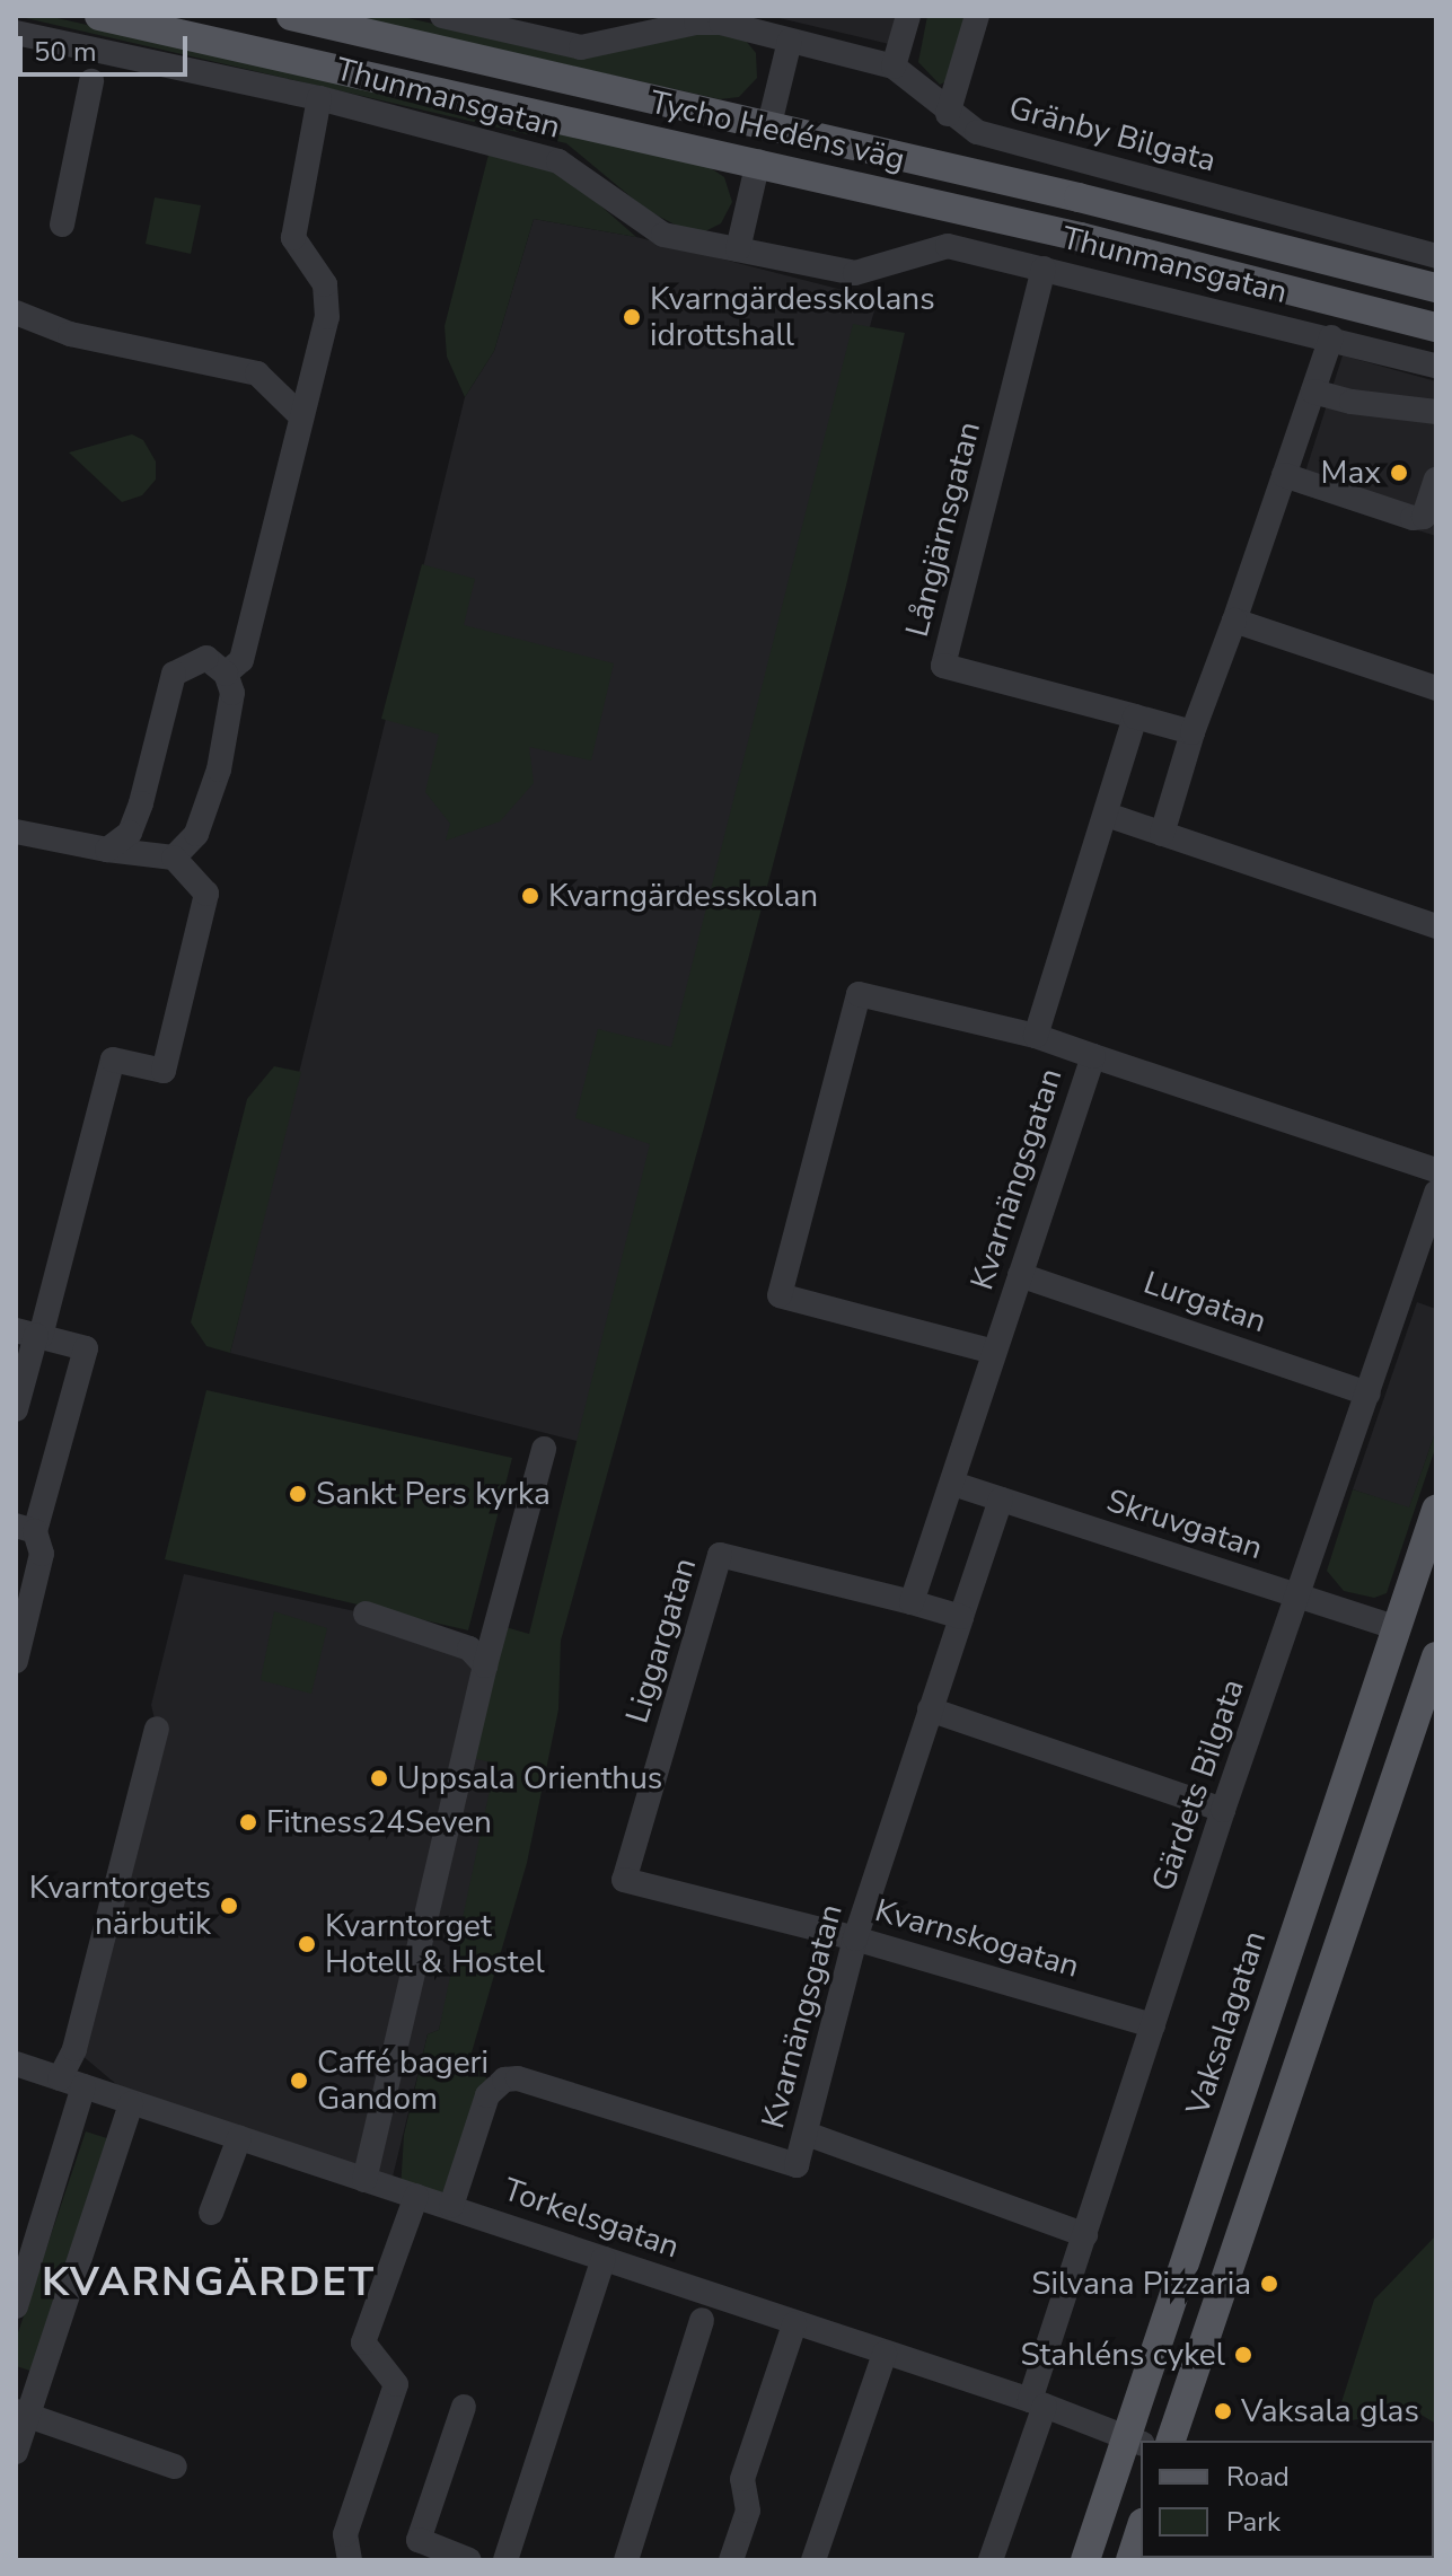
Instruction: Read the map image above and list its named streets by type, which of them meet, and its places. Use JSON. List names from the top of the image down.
{
  "streets": {
    "main road": ["Tycho Hedéns väg", "Vaksalagatan"],
    "street": [
      "Thunmansgatan",
      "Gränby Bilgata",
      "Långjärnsgatan",
      "Kvarnängsgatan",
      "Lurgatan",
      "Skruvgatan",
      "Liggargatan",
      "Gärdets Bilgata",
      "Kvarnskogatan",
      "Torkelsgatan"
    ]
  },
  "crossings": [
    ["Thunmansgatan", "Långjärnsgatan"],
    ["Långjärnsgatan", "Kvarnängsgatan"],
    ["Kvarnängsgatan", "Lurgatan"],
    ["Kvarnängsgatan", "Skruvgatan"],
    ["Kvarnängsgatan", "Liggargatan"],
    ["Kvarnängsgatan", "Kvarnskogatan"],
    ["Kvarnängsgatan", "Torkelsgatan"],
    ["Lurgatan", "Gärdets Bilgata"],
    ["Skruvgatan", "Gärdets Bilgata"],
    ["Skruvgatan", "Vaksalagatan"],
    ["Liggargatan", "Kvarnskogatan"],
    ["Gärdets Bilgata", "Kvarnskogatan"],
    ["Gärdets Bilgata", "Torkelsgatan"],
    ["Vaksalagatan", "Torkelsgatan"]
  ],
  "districts": ["KVARNGÄRDET"],
  "places": [
    "Kvarngärdesskolans idrottshall",
    "Max",
    "Kvarngärdesskolan",
    "Sankt Pers kyrka",
    "Uppsala Orienthus",
    "Fitness24Seven",
    "Kvarntorgets närbutik",
    "Kvarntorget Hotell & Hostel",
    "Caffé bageri Gandom",
    "Silvana Pizzaria",
    "Stahléns cykel",
    "Vaksala glas"
  ],
  "legend": ["Road", "Park"],
  "scale_bar": "50 m"
}
